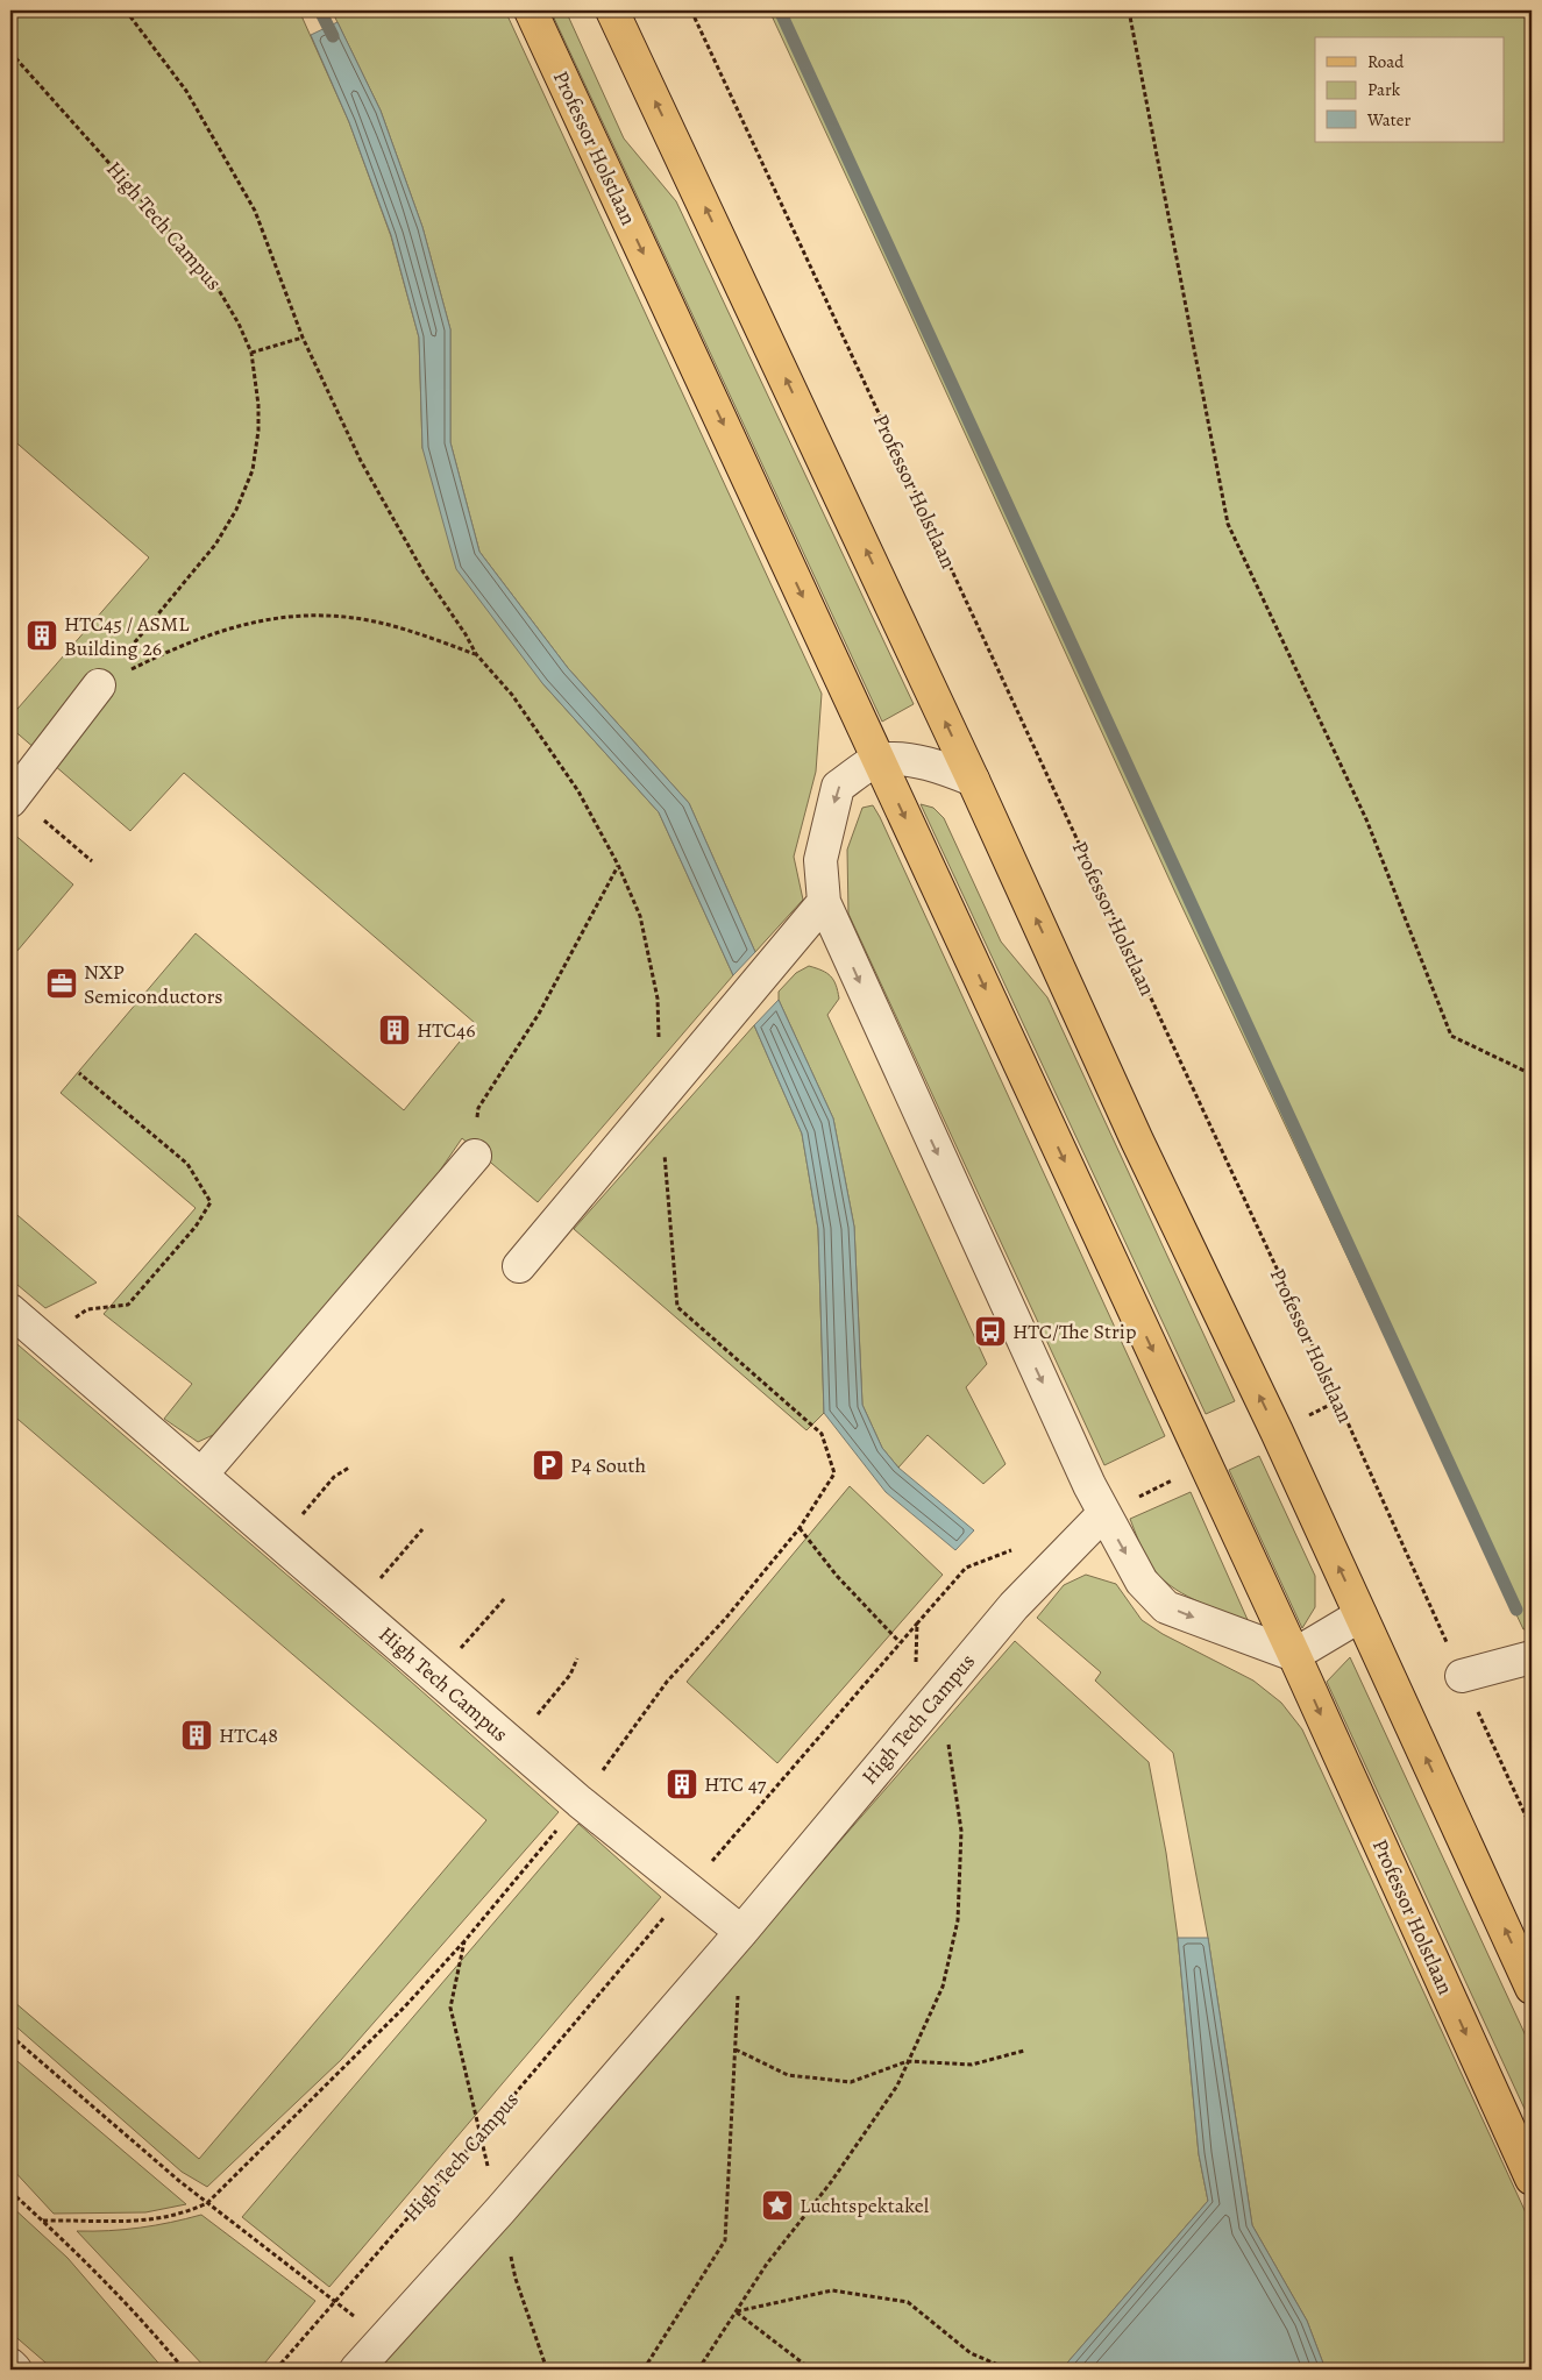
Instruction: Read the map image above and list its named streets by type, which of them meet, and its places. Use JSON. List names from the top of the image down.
{
  "streets": {
    "main road": ["Professor Holstlaan"],
    "street": ["High Tech Campus"]
  },
  "places": {
    "building": [
      "HTC45 / ASML Building 26",
      "HTC46",
      "HTC48",
      "HTC 47"
    ],
    "office": ["NXP Semiconductors"],
    "bus stop": ["HTC/The Strip"],
    "parking": ["P4 South"],
    "place": ["Luchtspektakel"]
  },
  "legend": ["Road", "Park", "Water"]
}
